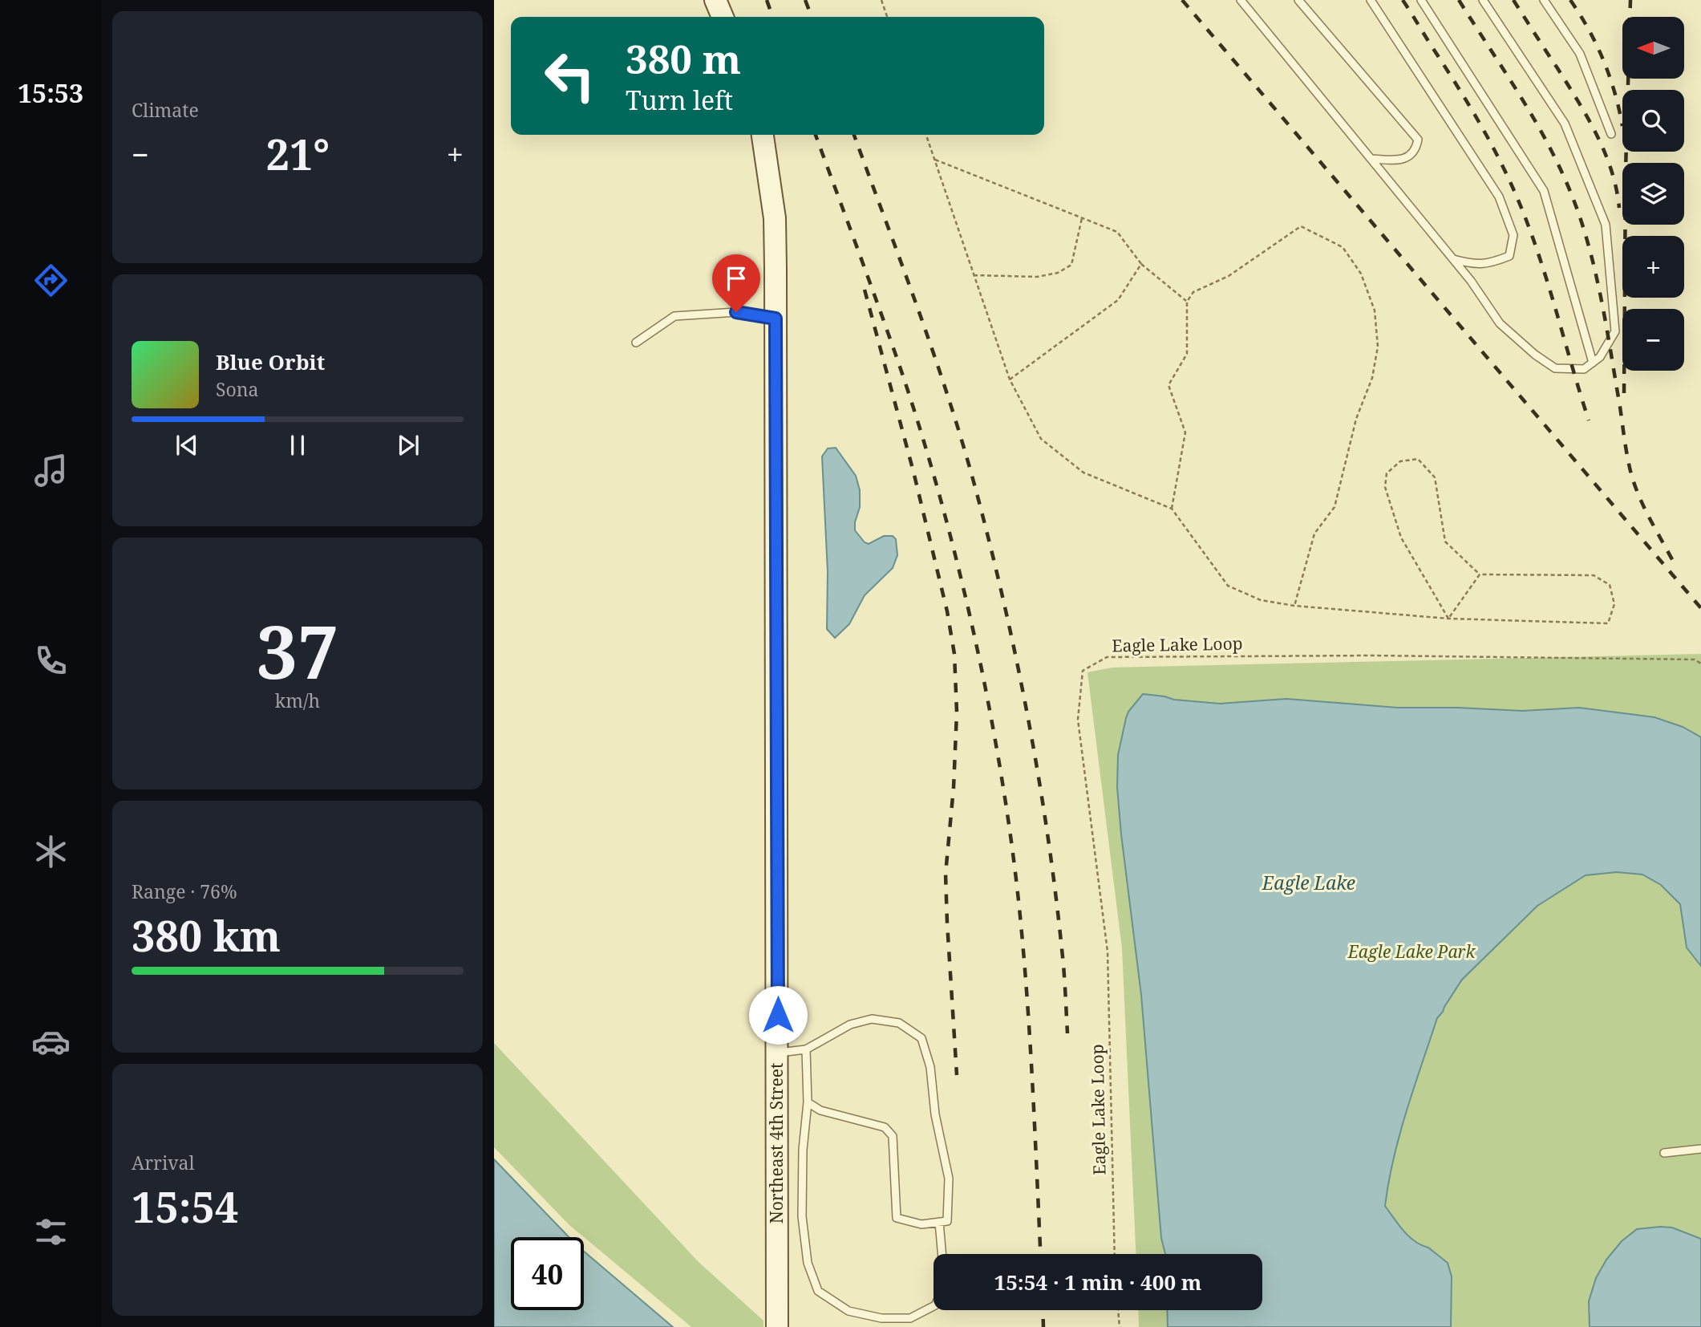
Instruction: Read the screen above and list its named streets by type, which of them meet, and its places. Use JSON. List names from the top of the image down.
{
  "streets": {
    "street": ["Northeast 4th Street"],
    "path": ["Eagle Lake Loop"]
  },
  "water": ["Eagle Lake"],
  "parks": ["Eagle Lake Park"],
  "north": "left",
  "page": {
    "tabs": "15:53",
    "tile": [
      "Climate",
      ["37", "km/h"],
      ["Range · 76%", "380 km"],
      ["Arrival", "15:54"]
    ],
    "map_buttons": ["+", "−"],
    "turn": ["380 m", "Turn left"],
    "heat": ["−", "21°", "+"],
    "song": ["Blue Orbit", "Sona"],
    "limit": "40",
    "trip": "15:54 · 1 min · 400 m"
  }
}
